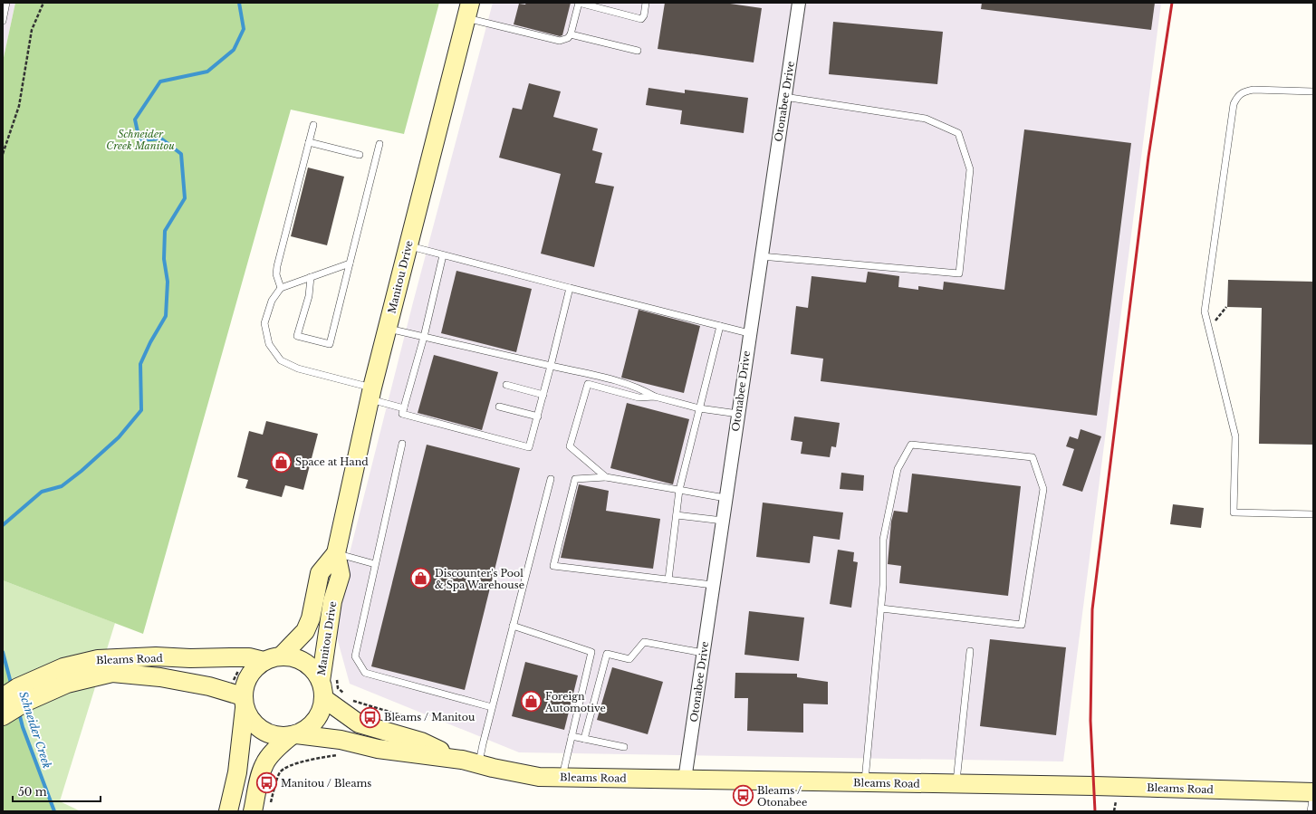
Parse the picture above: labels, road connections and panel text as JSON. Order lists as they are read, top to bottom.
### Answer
{
  "streets": {
    "main road": ["Manitou Drive", "Bleams Road"],
    "street": ["Otonabee Drive"]
  },
  "crossings": [
    ["Otonabee Drive", "Bleams Road"],
    ["Manitou Drive", "Bleams Road"]
  ],
  "water": ["Schneider Creek"],
  "parks": ["Schneider Creek Manitou"],
  "places": {
    "shop": ["Space at Hand", "Discounter's Pool & Spa Warehouse", "Foreign Automotive"],
    "bus stop": ["Bleams / Manitou", "Manitou / Bleams", "Bleams / Otonabee"]
  },
  "scale_bar": "50 m"
}
